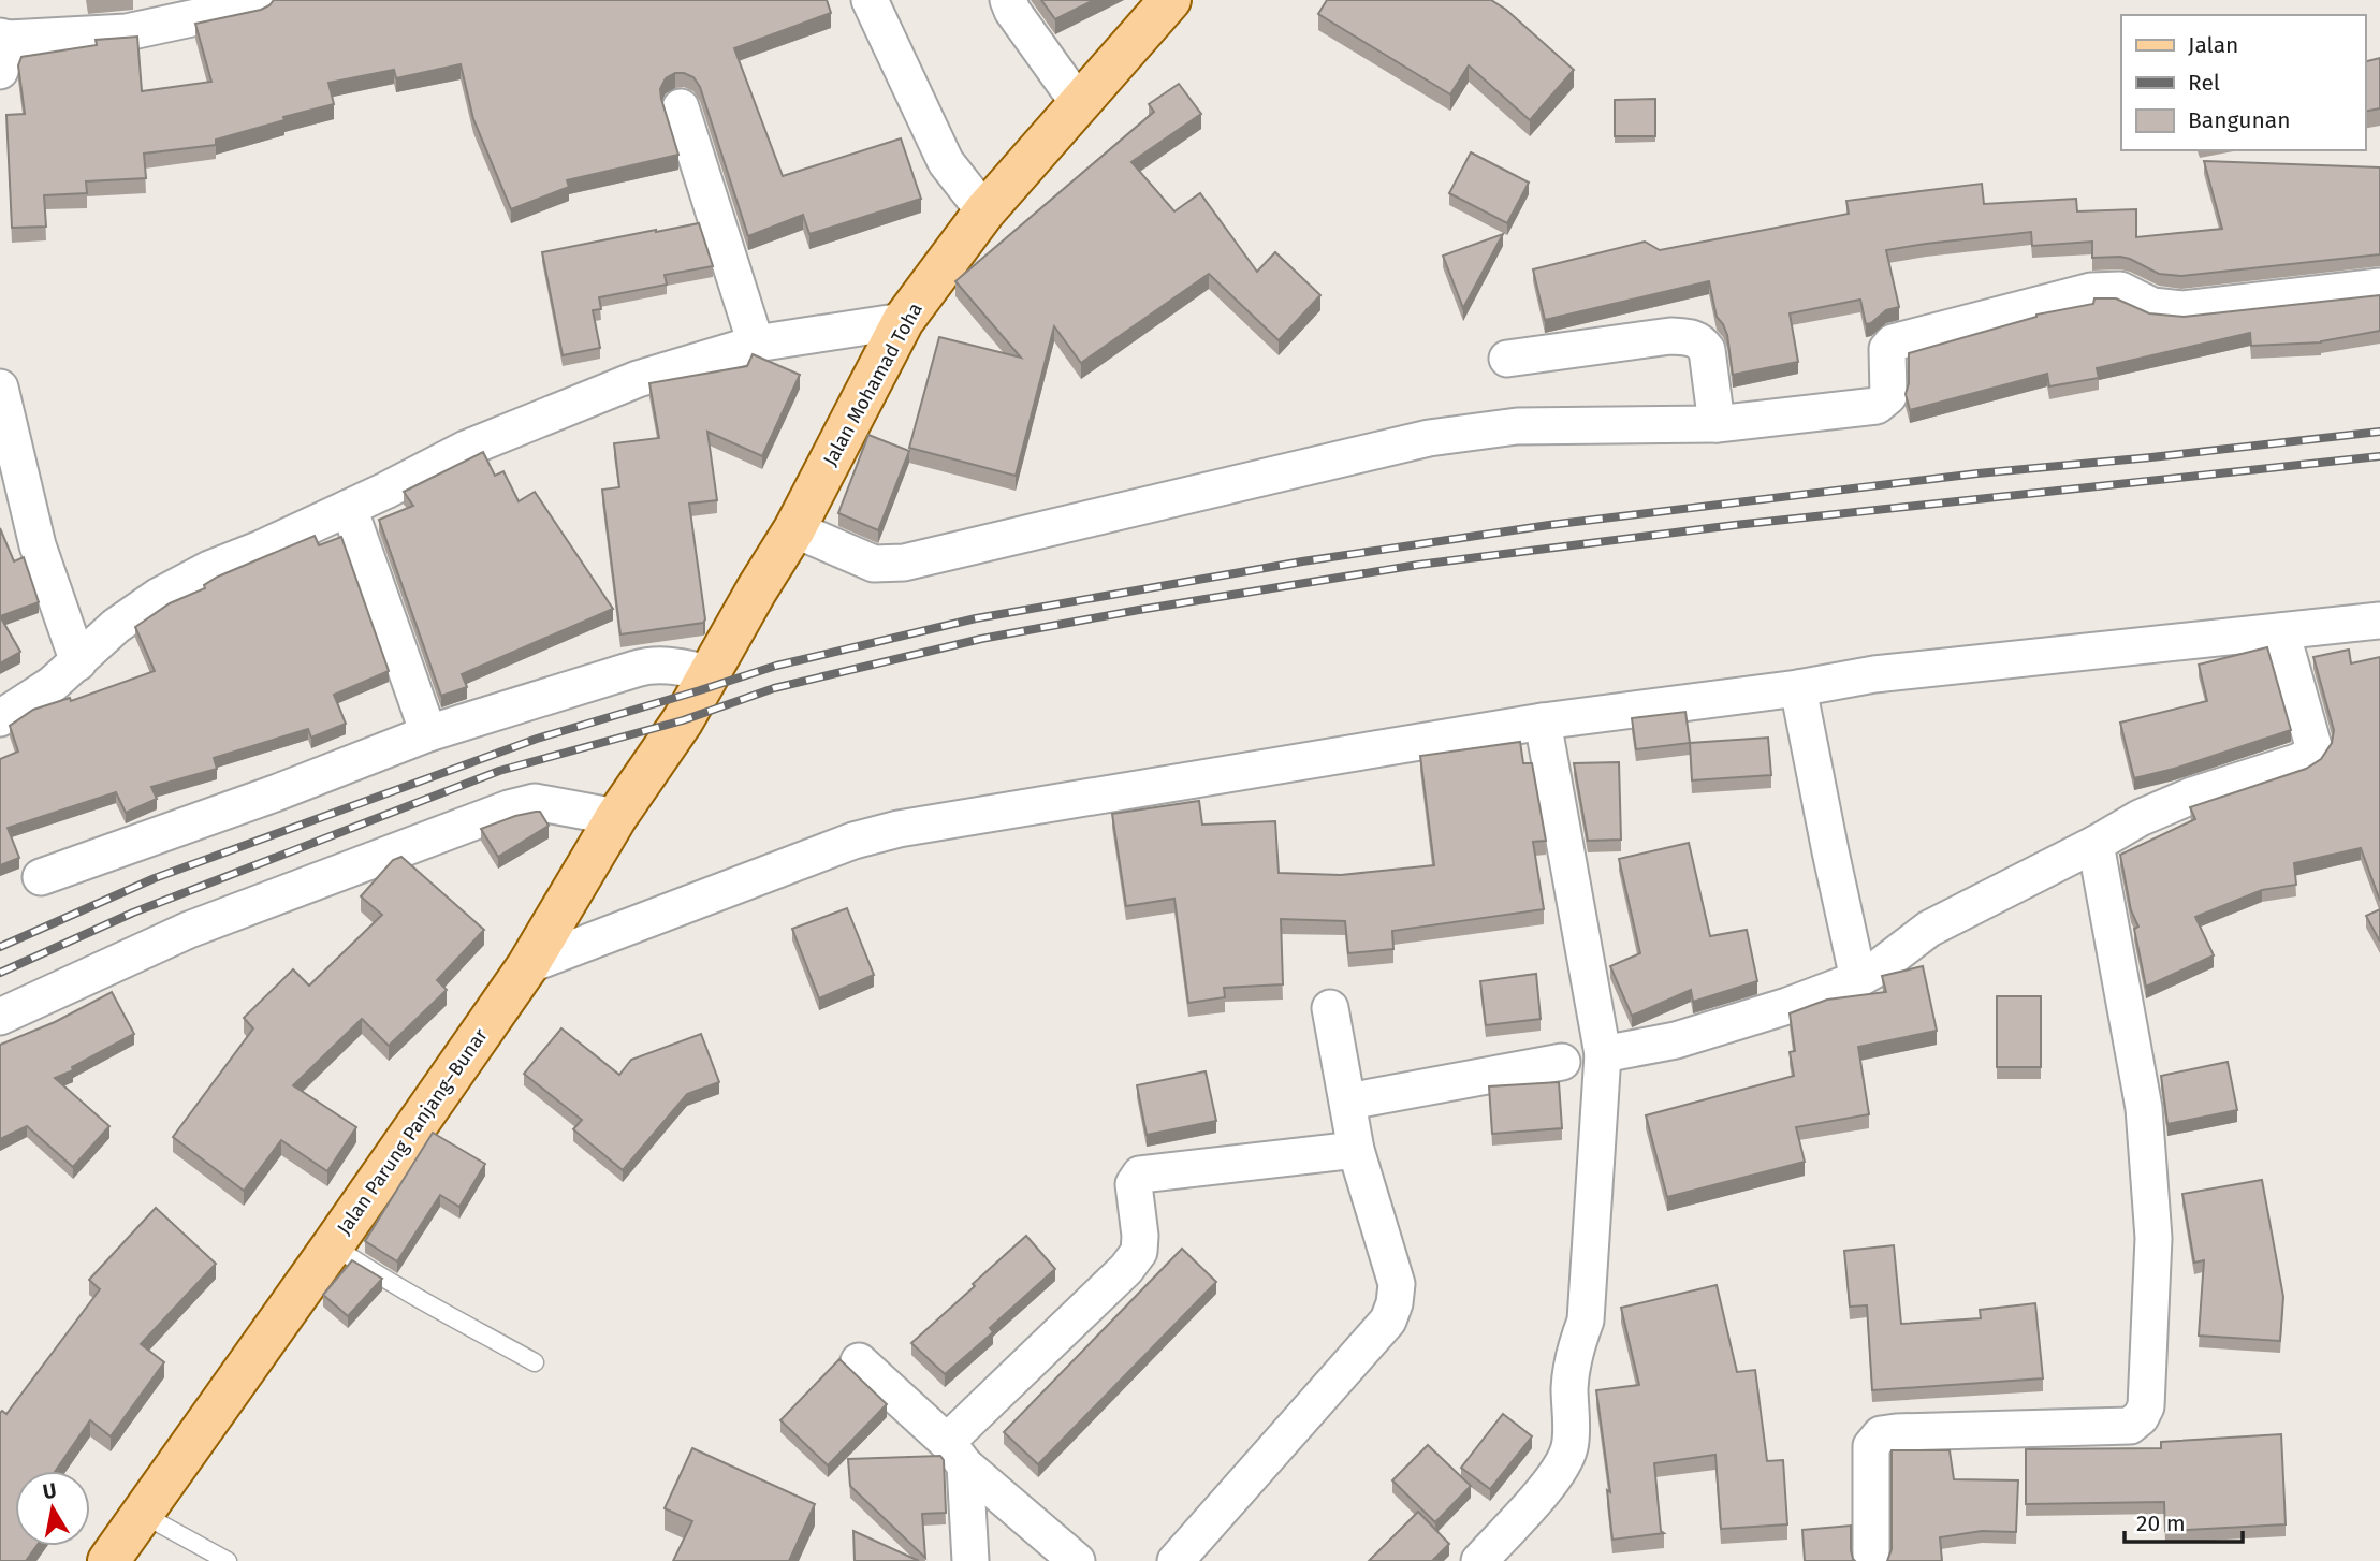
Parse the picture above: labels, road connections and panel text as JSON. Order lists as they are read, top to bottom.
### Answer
{
  "streets": {
    "main road": ["Jalan Mohamad Toha", "Jalan Parung Panjang–Bunar"]
  },
  "crossings": [
    ["Jalan Mohamad Toha", "Jalan Parung Panjang–Bunar"]
  ],
  "legend": ["Jalan", "Rel", "Bangunan"],
  "scale_bar": "20 m",
  "north": "top"
}
